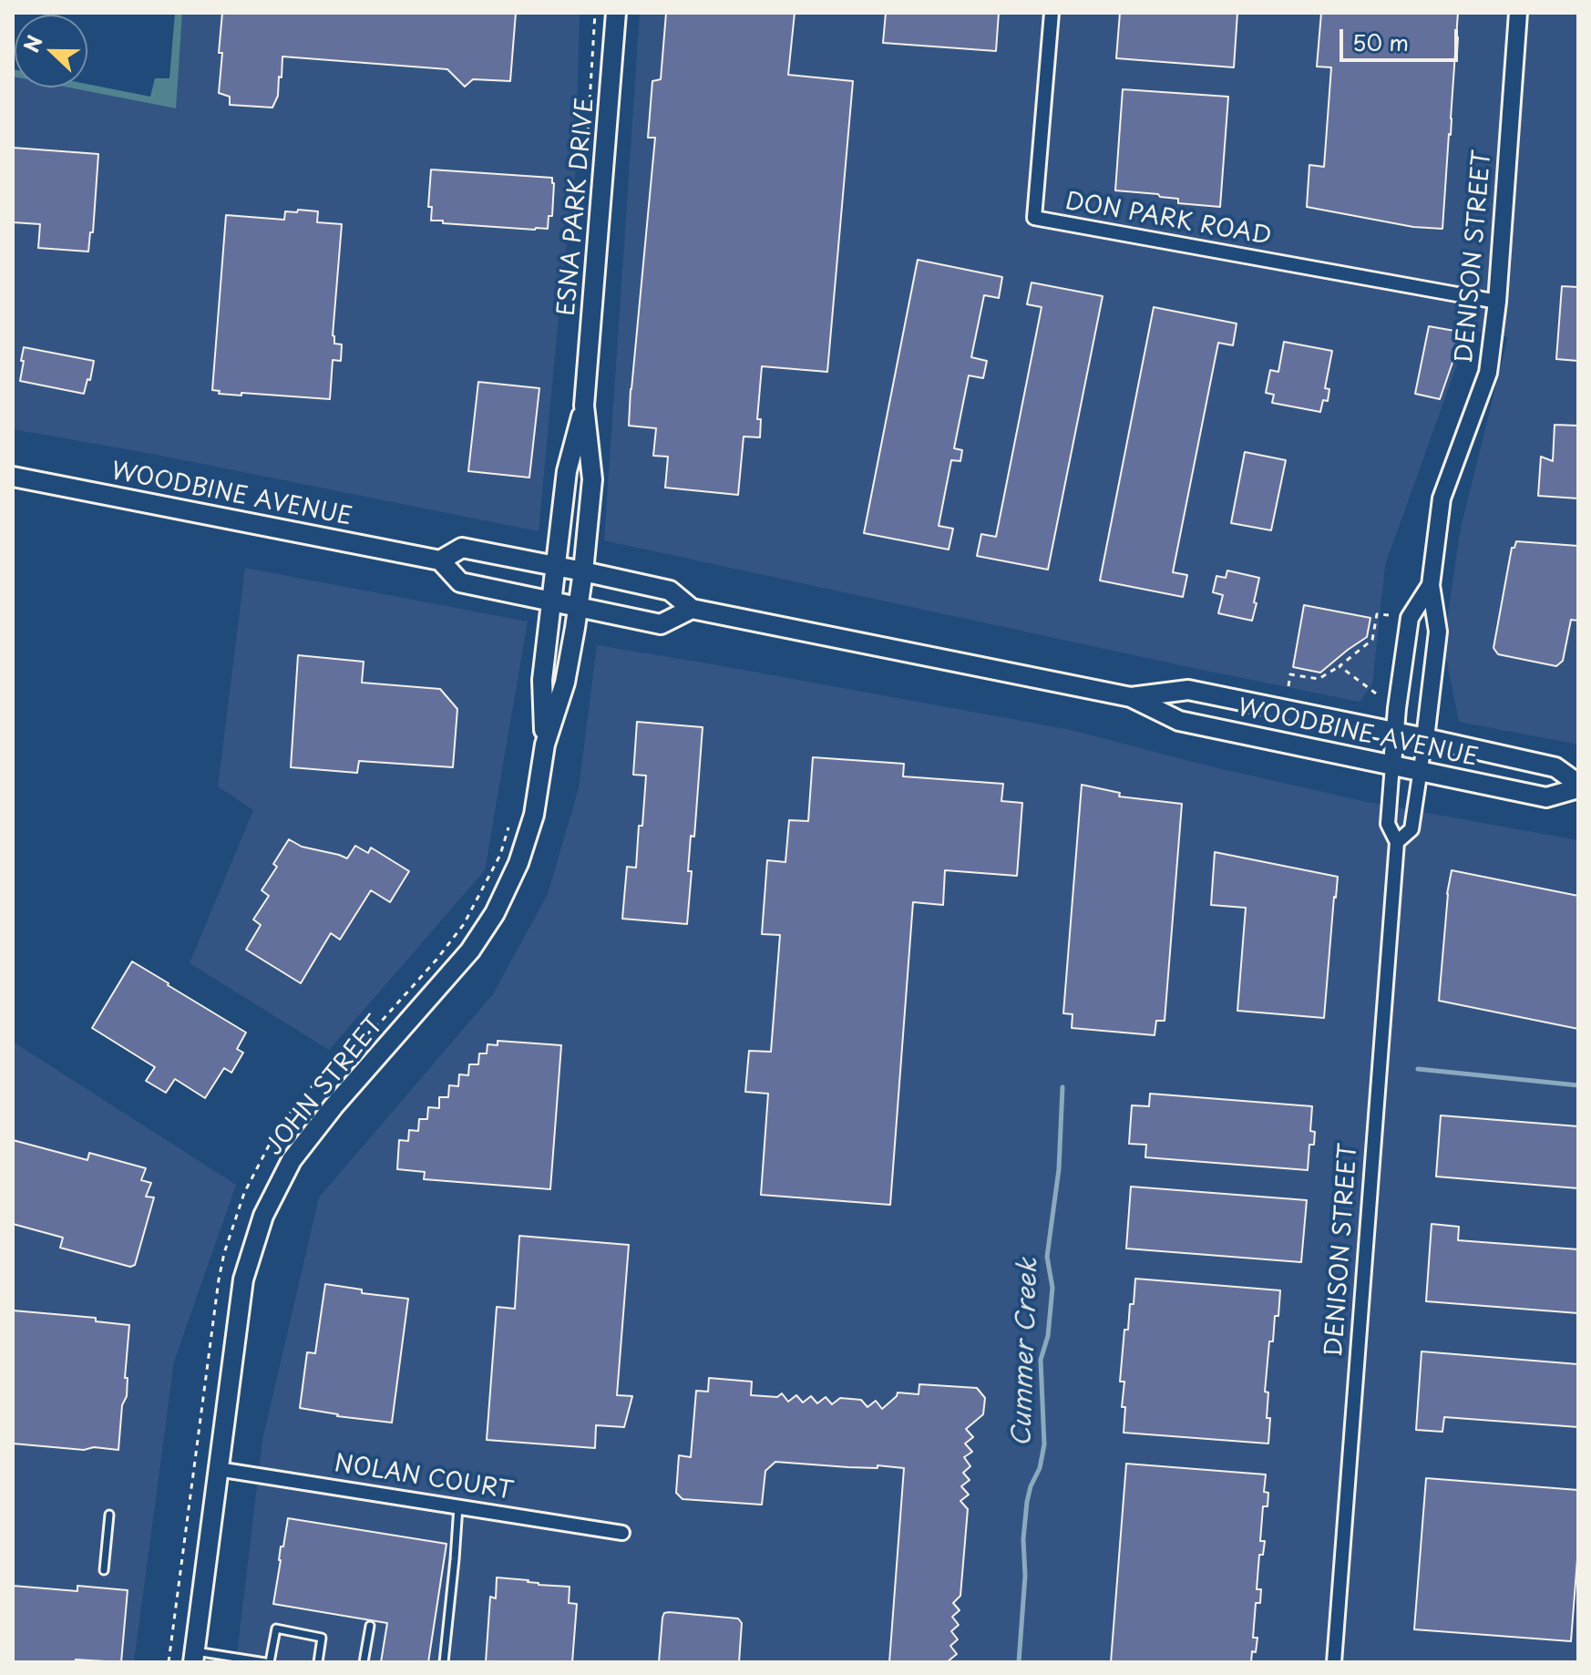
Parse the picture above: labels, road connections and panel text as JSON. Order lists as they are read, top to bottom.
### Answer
{
  "streets": {
    "main road": ["ESNA PARK DRIVE", "WOODBINE AVENUE", "JOHN STREET"],
    "street": ["DON PARK ROAD", "DENISON STREET", "NOLAN COURT"]
  },
  "crossings": [
    ["ESNA PARK DRIVE", "WOODBINE AVENUE"],
    ["ESNA PARK DRIVE", "JOHN STREET"],
    ["DON PARK ROAD", "DENISON STREET"],
    ["DENISON STREET", "WOODBINE AVENUE"],
    ["WOODBINE AVENUE", "JOHN STREET"],
    ["JOHN STREET", "NOLAN COURT"]
  ],
  "water": ["Cummer Creek"],
  "scale_bar": "50 m",
  "north": "left"
}
